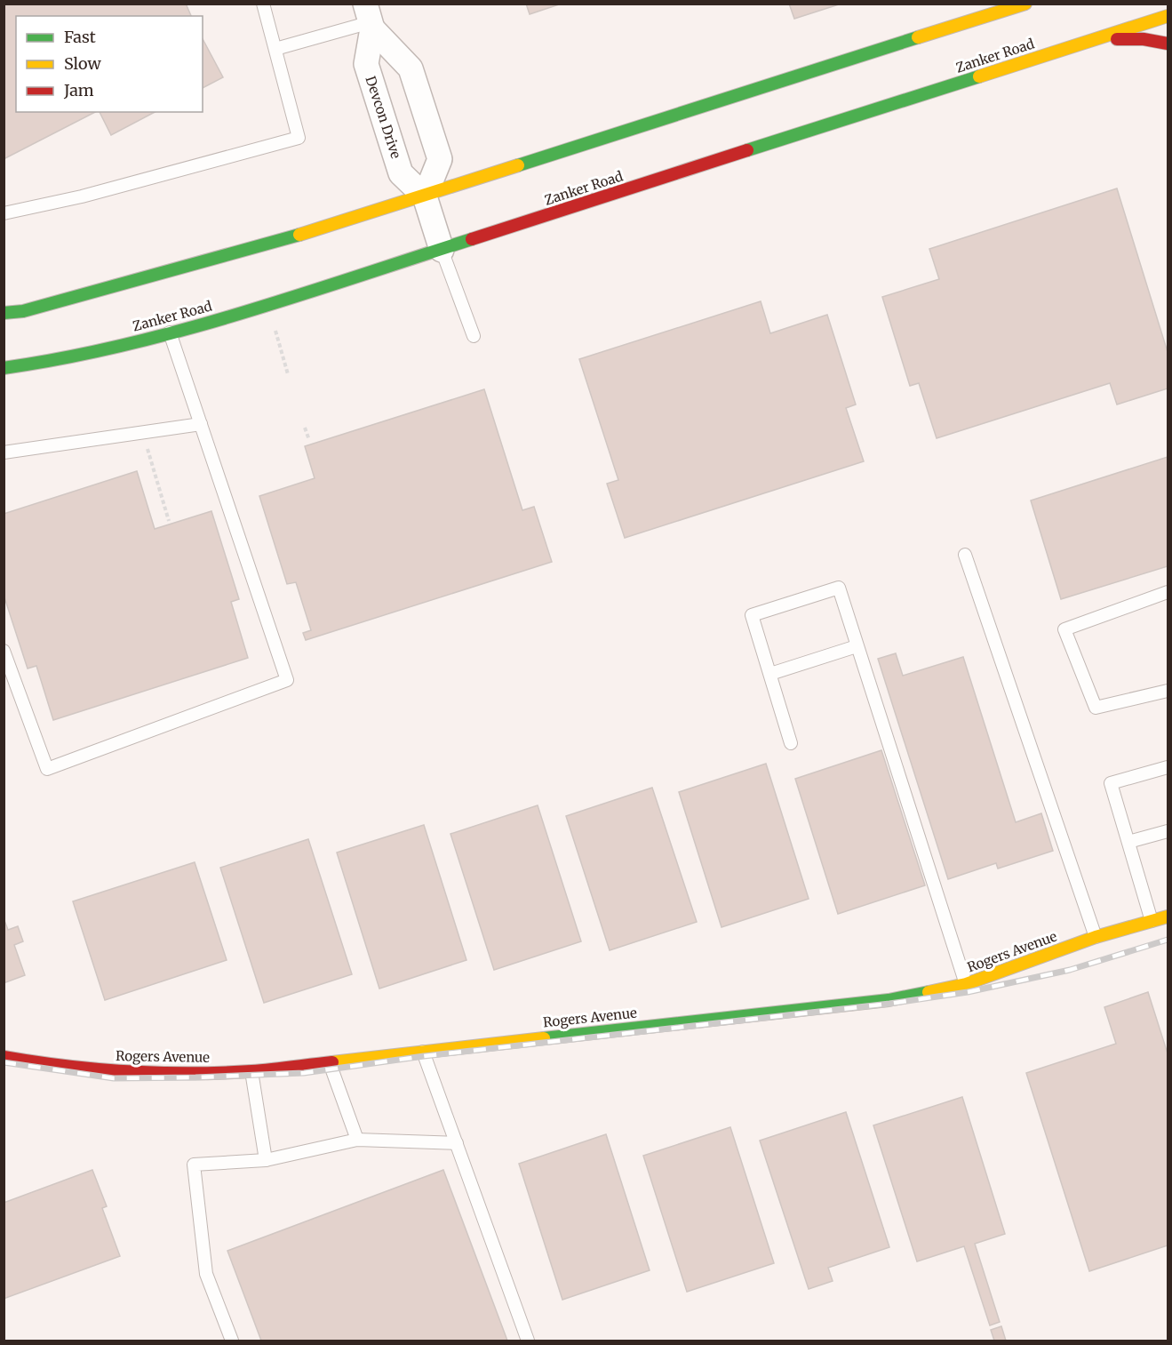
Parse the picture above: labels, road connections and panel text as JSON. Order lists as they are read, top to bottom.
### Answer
{
  "streets": {
    "main road": ["Zanker Road", "Rogers Avenue"],
    "street": ["Devcon Drive"]
  },
  "crossings": [
    ["Zanker Road", "Devcon Drive"]
  ],
  "legend": ["Fast", "Slow", "Jam"]
}
